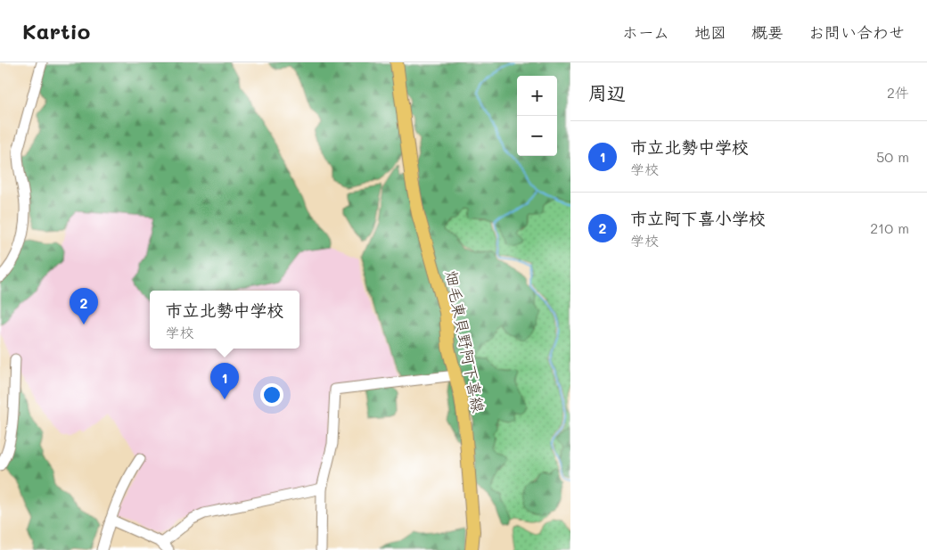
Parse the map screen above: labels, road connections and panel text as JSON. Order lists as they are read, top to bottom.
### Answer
{
  "streets": {
    "main road": ["畑毛東貝野阿下喜線"]
  },
  "page": {
    "header": "Kartio",
    "nav": [
      "ホーム",
      "地図",
      "概要",
      "お問い合わせ"
    ],
    "heading": ["周辺", "2件"],
    "map_buttons": ["+", "−"],
    "list": [
      {
        "mark": "1",
        "name": "市立北勢中学校",
        "note": "学校",
        "value": "50 m"
      },
      {
        "mark": "2",
        "name": "市立阿下喜小学校",
        "note": "学校",
        "value": "210 m"
      }
    ],
    "pins": ["2", "1"],
    "popup": ["市立北勢中学校", "学校"]
  }
}
